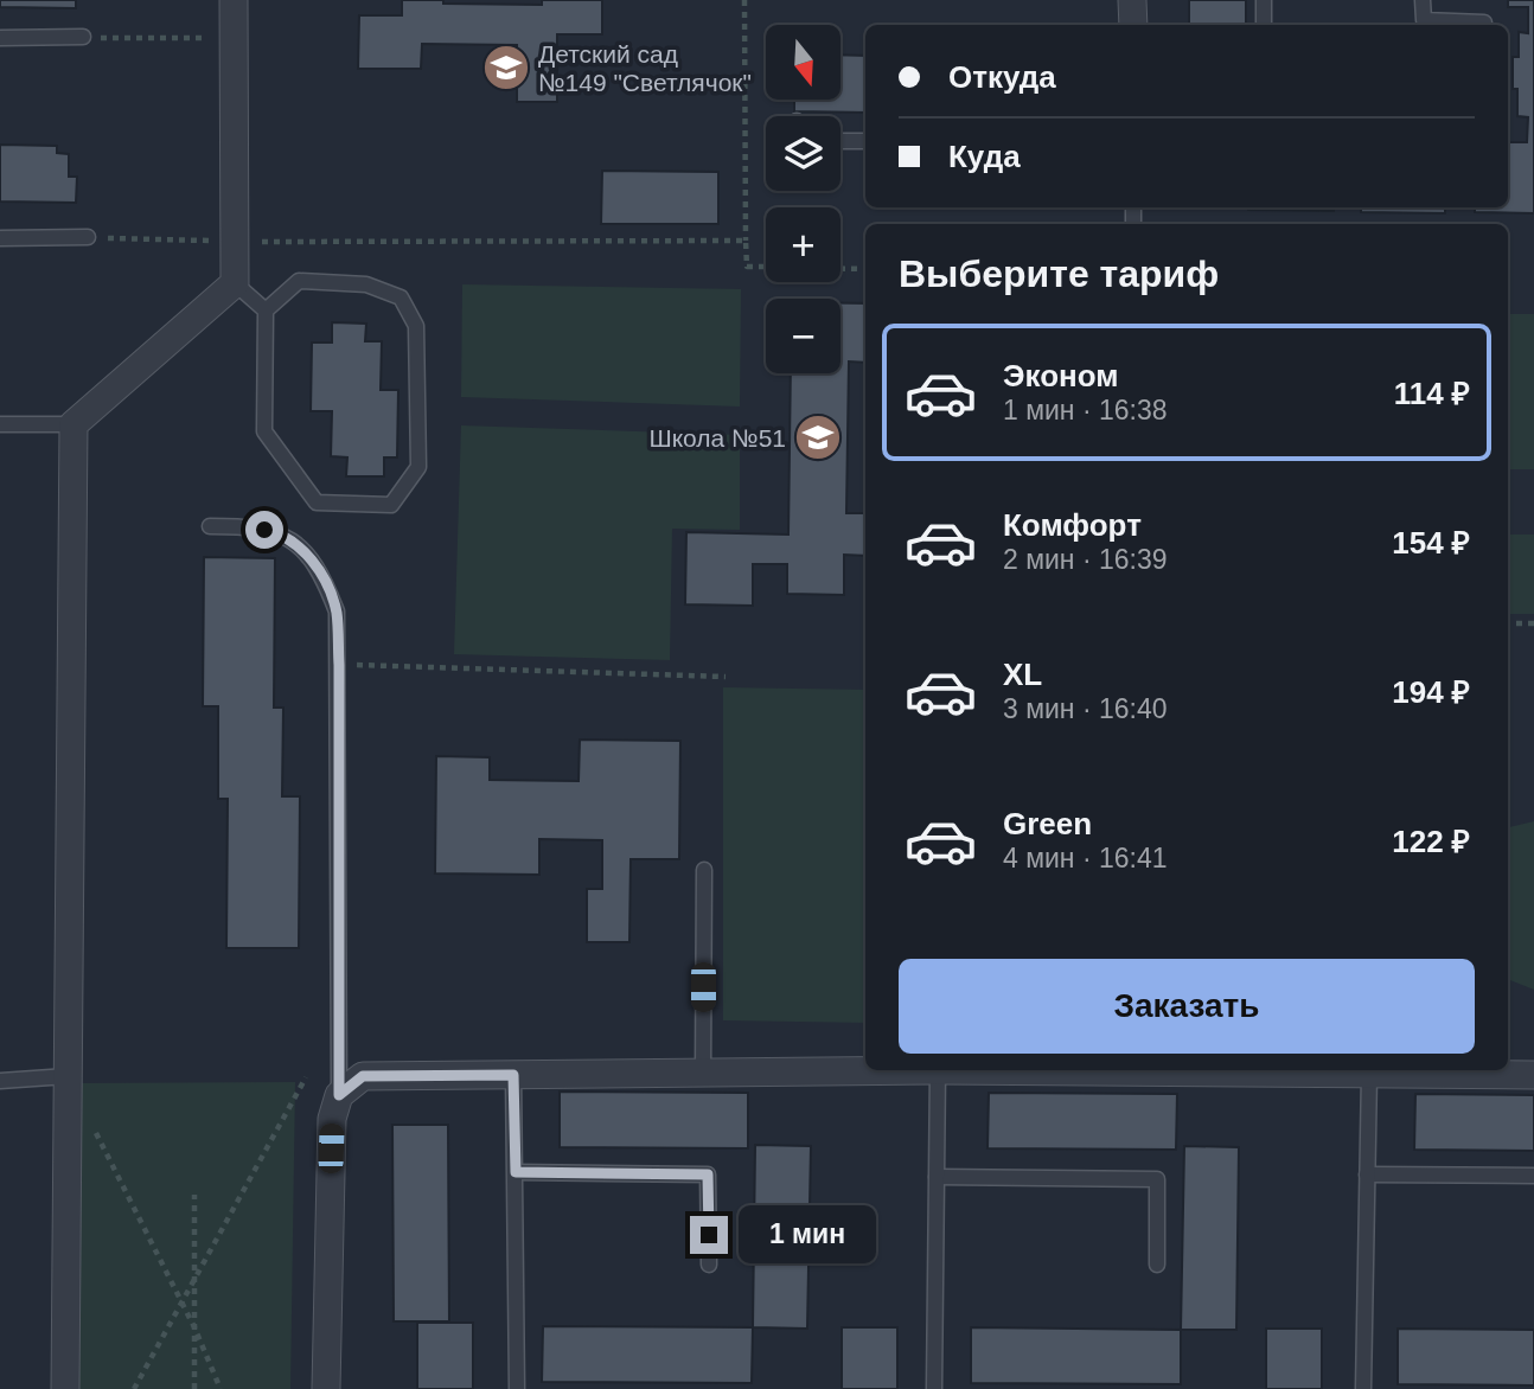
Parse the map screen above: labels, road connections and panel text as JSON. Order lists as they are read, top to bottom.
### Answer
{
  "places": {
    "school or university": ["Детский сад №149 \"Светлячок\"", "Школа №51"]
  },
  "north": "bottom",
  "page": {
    "map_buttons": ["+", "−"],
    "banner": ["Откуда", "Куда"],
    "heading": "Выберите тариф",
    "list": [
      {
        "name": "Эконом",
        "note": "1 мин · 16:38",
        "value": "114 ₽"
      },
      {
        "name": "Комфорт",
        "note": "2 мин · 16:39",
        "value": "154 ₽"
      },
      {
        "name": "XL",
        "note": "3 мин · 16:40",
        "value": "194 ₽"
      },
      {
        "name": "Green",
        "note": "4 мин · 16:41",
        "value": "122 ₽"
      }
    ],
    "buttons": "Заказать",
    "bubble": "1 мин"
  }
}
